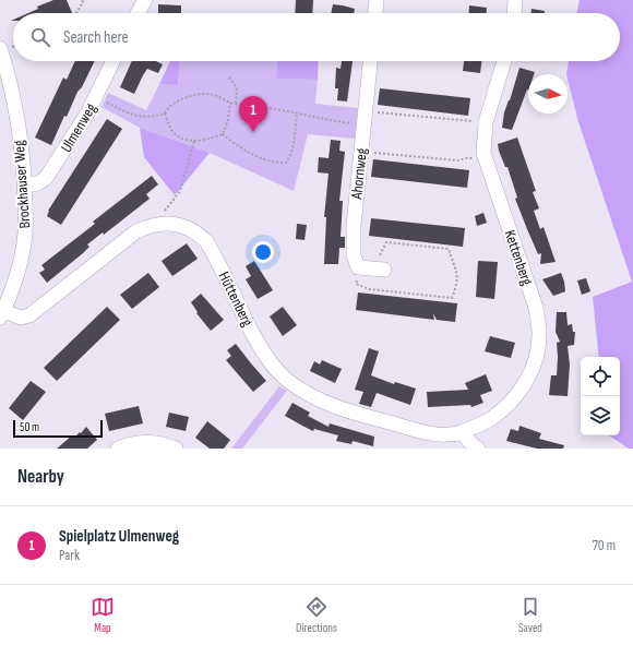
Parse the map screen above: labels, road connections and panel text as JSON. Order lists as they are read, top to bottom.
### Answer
{
  "streets": {
    "street": [
      "Ulmenweg",
      "Ahornweg",
      "Brockhauser Weg",
      "Kettenberg",
      "Hüttenberg"
    ]
  },
  "crossings": [
    ["Ulmenweg", "Brockhauser Weg"],
    ["Brockhauser Weg", "Hüttenberg"],
    ["Kettenberg", "Hüttenberg"]
  ],
  "scale_bar": "50 m",
  "north": "right",
  "page": {
    "search": "Search here",
    "pins": "1",
    "scale": "50 m",
    "heading": "Nearby",
    "list": [
      {
        "mark": "1",
        "name": "Spielplatz Ulmenweg",
        "note": "Park",
        "value": "70 m"
      }
    ],
    "nav": ["Map", "Directions", "Saved"]
  }
}
